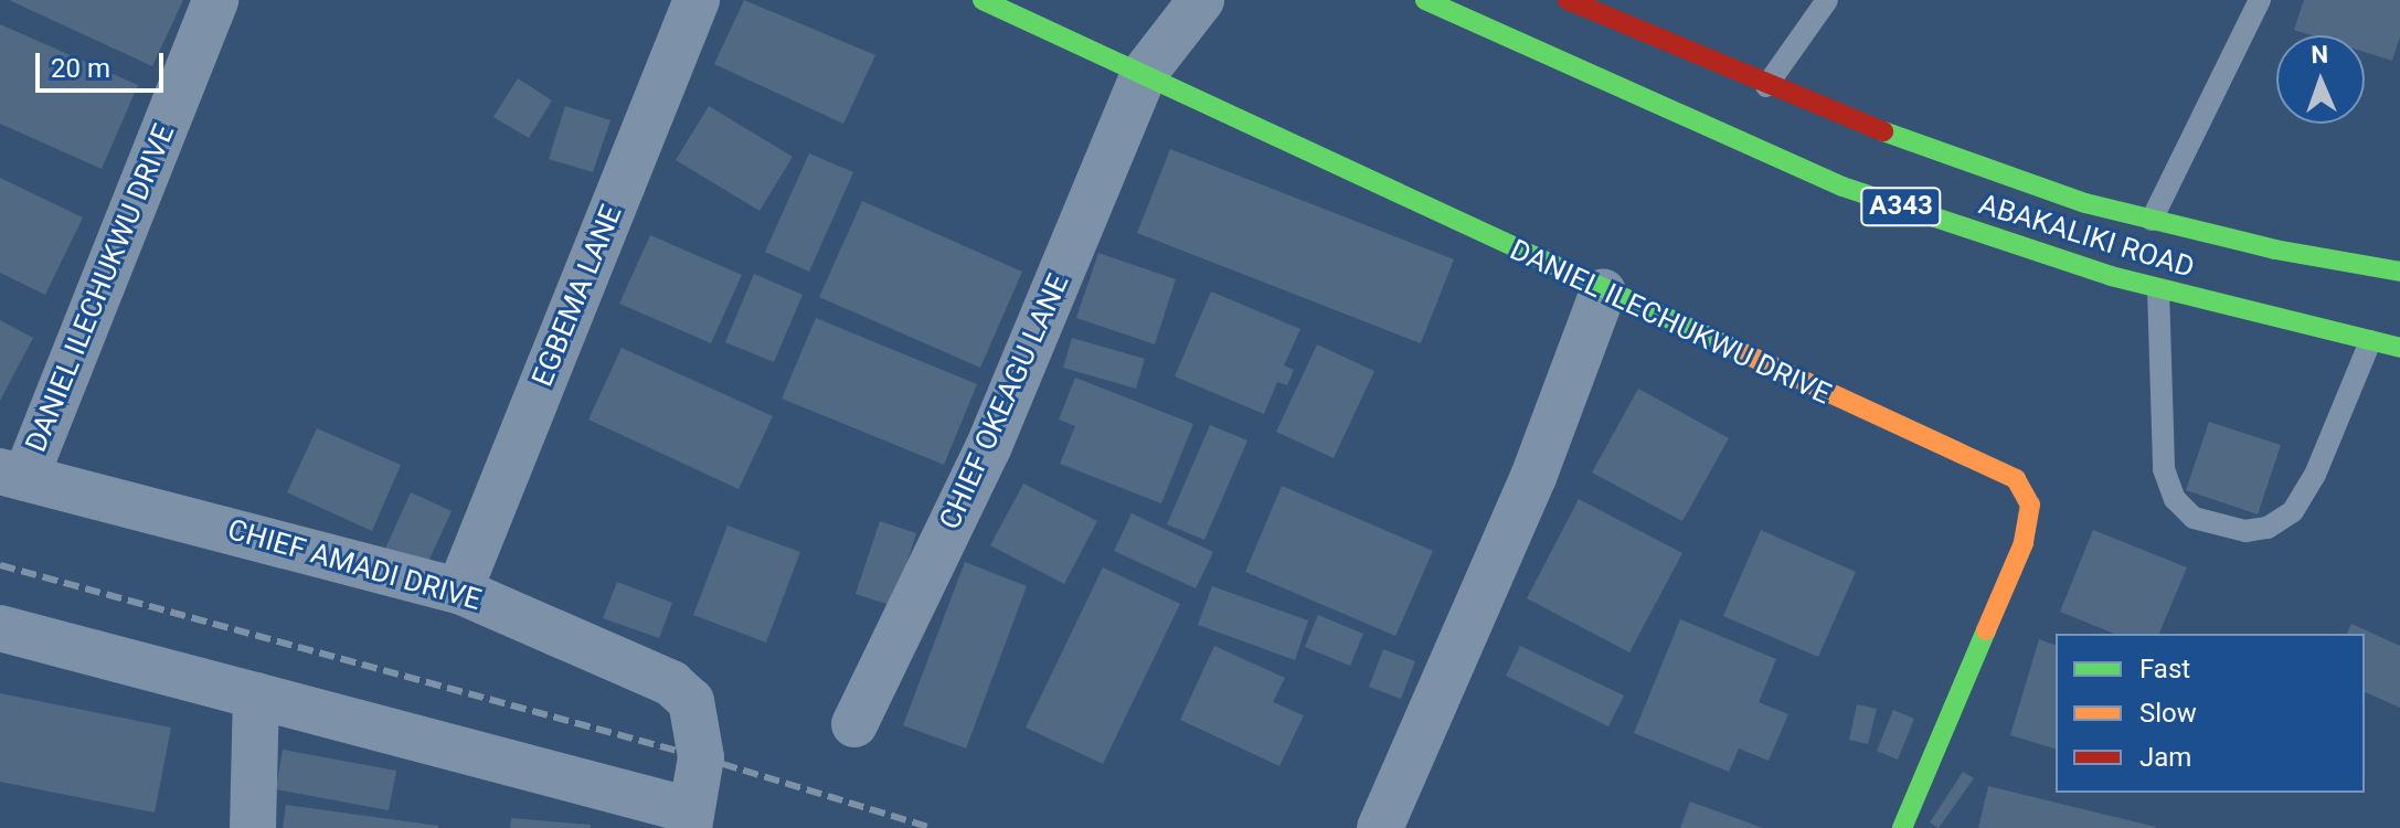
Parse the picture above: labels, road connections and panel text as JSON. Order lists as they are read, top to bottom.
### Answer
{
  "streets": {
    "main road": ["A343", "ABAKALIKI ROAD", "DANIEL ILECHUKWU DRIVE"],
    "street": ["EGBEMA LANE", "CHIEF OKEAGU LANE", "CHIEF AMADI DRIVE"]
  },
  "crossings": [
    ["DANIEL ILECHUKWU DRIVE", "CHIEF OKEAGU LANE"],
    ["DANIEL ILECHUKWU DRIVE", "CHIEF AMADI DRIVE"],
    ["EGBEMA LANE", "CHIEF AMADI DRIVE"]
  ],
  "legend": ["Fast", "Slow", "Jam"],
  "scale_bar": "20 m",
  "north": "top"
}
